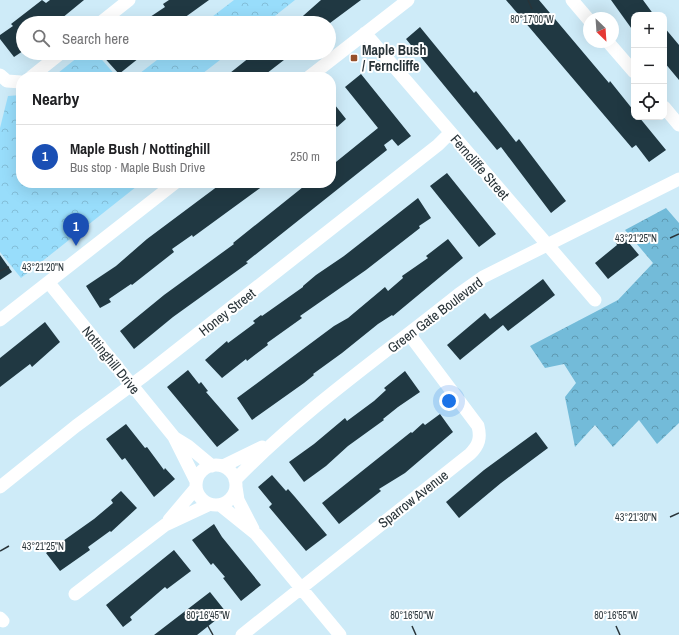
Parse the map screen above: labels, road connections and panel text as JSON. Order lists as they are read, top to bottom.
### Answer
{
  "streets": {
    "street": [
      "Ferncliffe Street",
      "Honey Street",
      "Green Gate Boulevard",
      "Nottinghill Drive",
      "Sparrow Avenue"
    ]
  },
  "crossings": [
    ["Ferncliffe Street", "Honey Street"],
    ["Ferncliffe Street", "Green Gate Boulevard"],
    ["Honey Street", "Nottinghill Drive"],
    ["Green Gate Boulevard", "Nottinghill Drive"],
    ["Green Gate Boulevard", "Sparrow Avenue"]
  ],
  "places": {
    "transit": ["Maple Bush / Ferncliffe"]
  },
  "north": "bottom right",
  "page": {
    "map_buttons": ["+", "−"],
    "search": "Search here",
    "heading": "Nearby",
    "list": [
      {
        "mark": "1",
        "name": "Maple Bush / Nottinghill",
        "note": "Bus stop · Maple Bush Drive",
        "value": "250 m"
      }
    ],
    "pins": "1"
  },
  "coordinates": [
    "80°17'00\"W",
    "43°21'25\"N",
    "43°21'20\"N",
    "43°21'30\"N",
    "80°16'50\"W",
    "80°16'55\"W",
    "80°16'45\"W"
  ]
}
